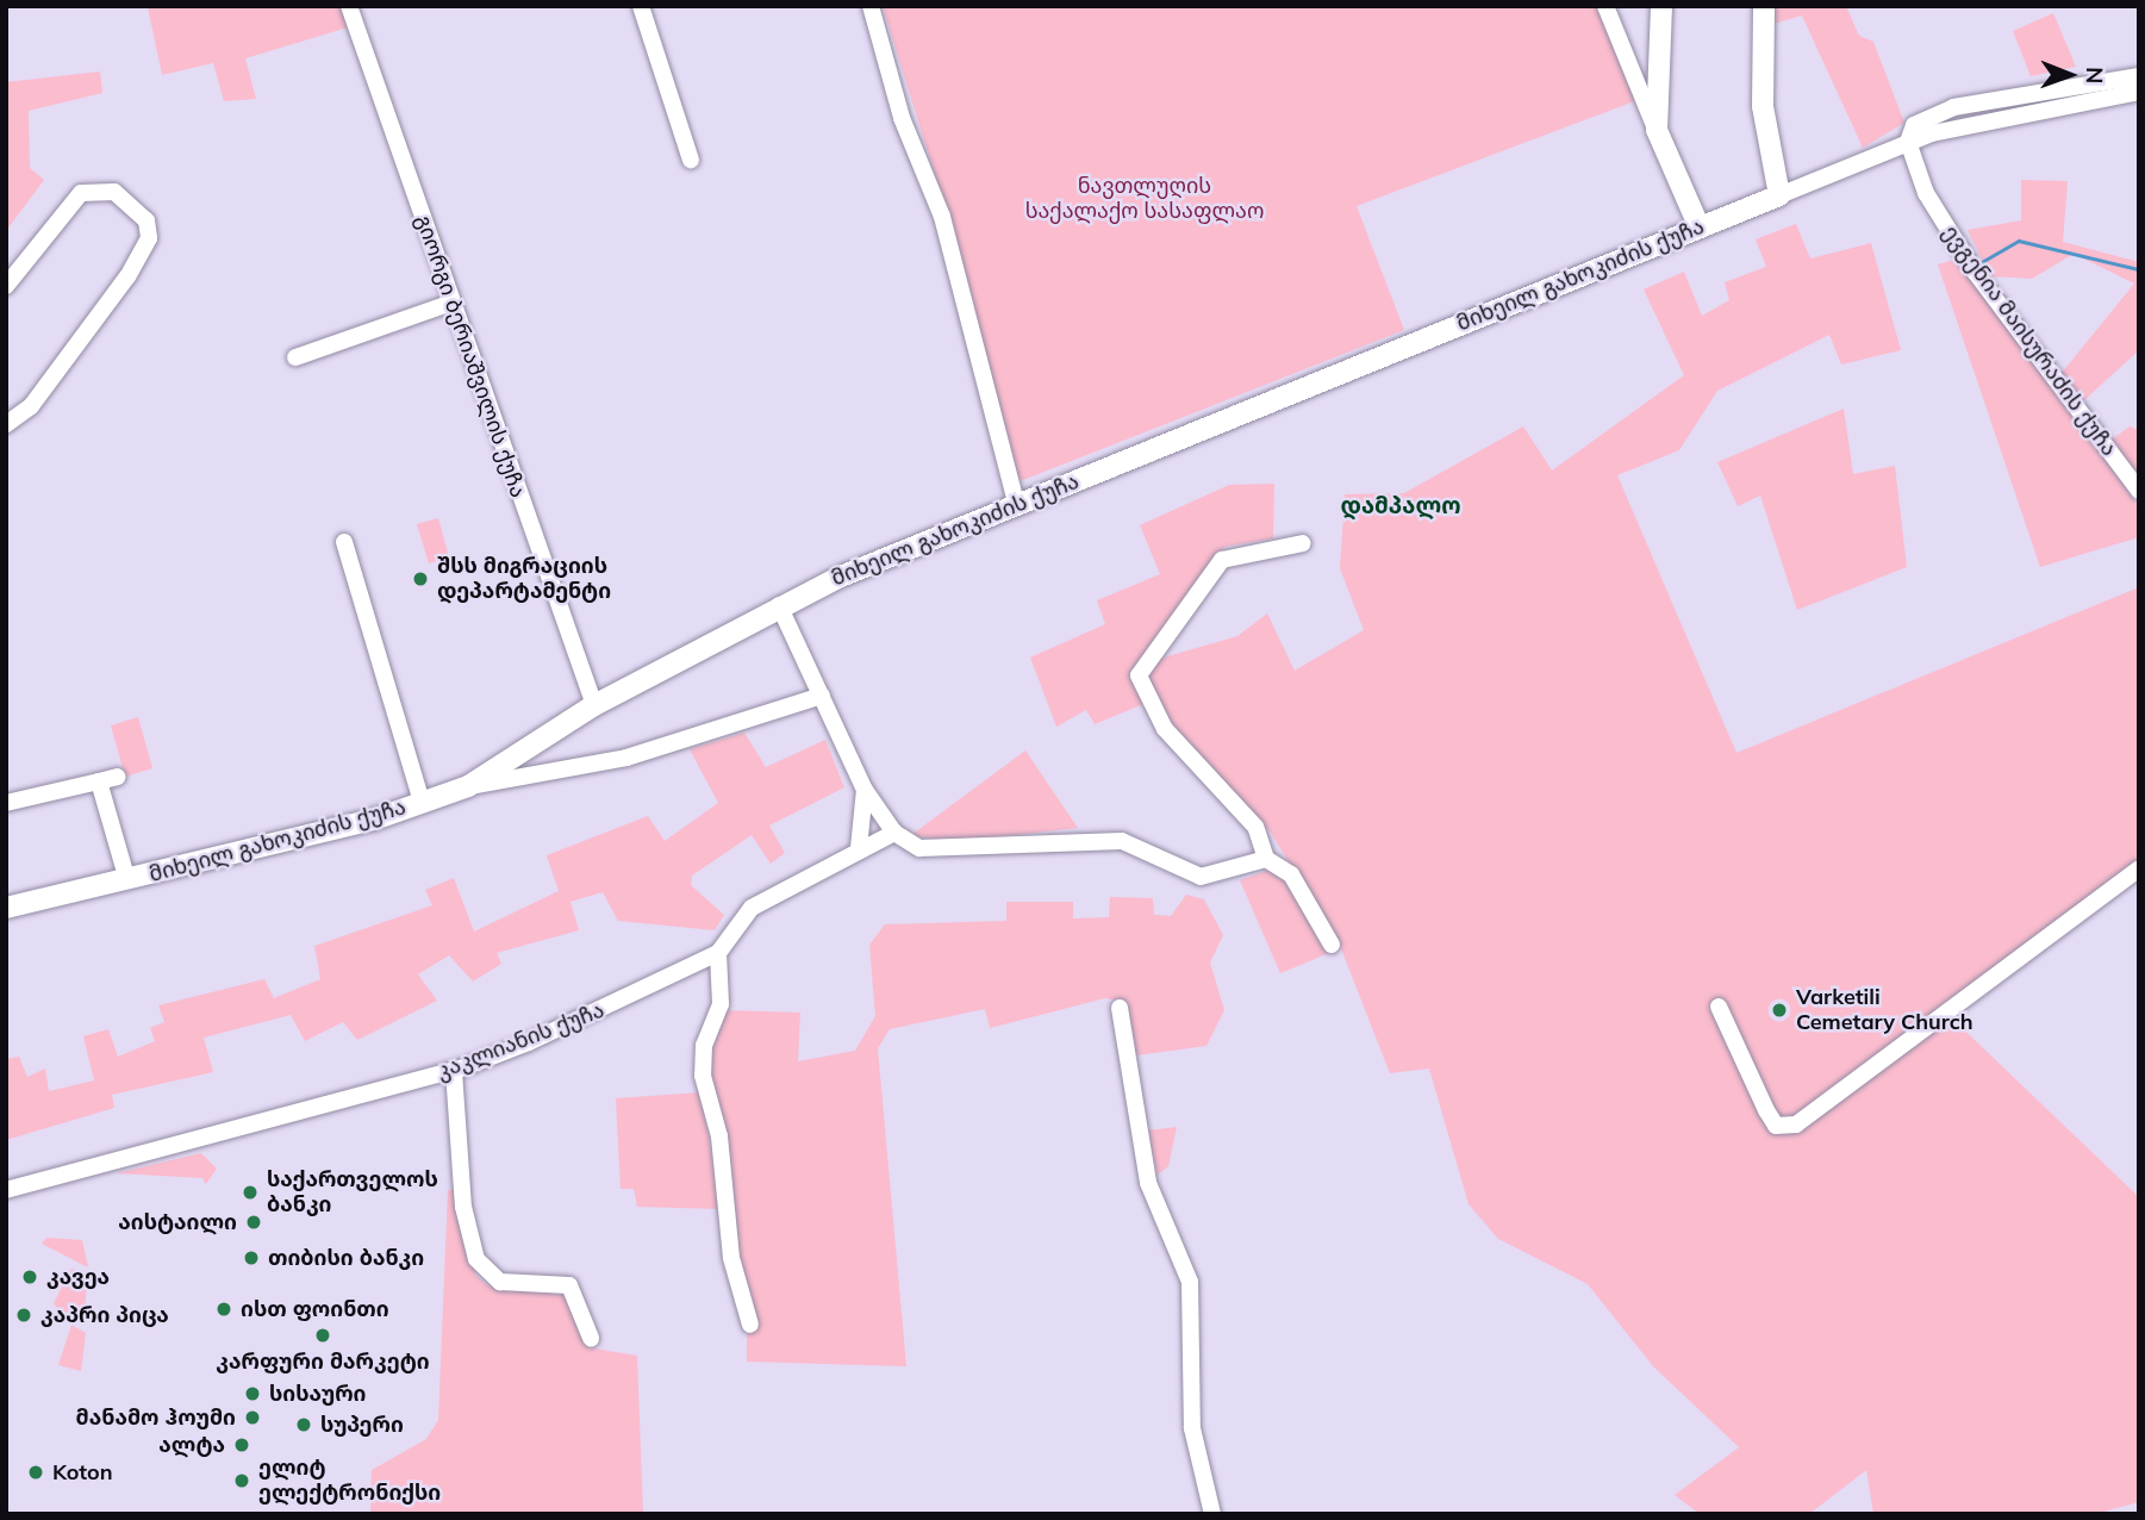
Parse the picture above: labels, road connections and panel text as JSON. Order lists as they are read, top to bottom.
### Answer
{
  "streets": {
    "main road": ["მიხეილ გახოკიძის ქუჩა"],
    "street": ["ევგენია მაისურაძის ქუჩა", "გიორგი ბერიაშვილის ქუჩა", "კაკლიანის ქუჩა"]
  },
  "crossings": [
    ["მიხეილ გახოკიძის ქუჩა", "ევგენია მაისურაძის ქუჩა"],
    ["მიხეილ გახოკიძის ქუჩა", "გიორგი ბერიაშვილის ქუჩა"]
  ],
  "districts": ["დამპალო"],
  "parks": ["ნავთლუღის საქალაქო სასაფლაო"],
  "places": [
    "შსს მიგრაციის დეპარტამენტი",
    "Varketili Cemetary Church",
    "საქართველოს ბანკი",
    "აისტაილი",
    "თიბისი ბანკი",
    "კავეა",
    "ისთ ფოინთი",
    "კაპრი პიცა",
    "კარფური მარკეტი",
    "სისაური",
    "მანამო ჰოუმი",
    "სუპერი",
    "ალტა",
    "Koton",
    "ელიტ ელექტრონიქსი"
  ],
  "north": "right"
}
